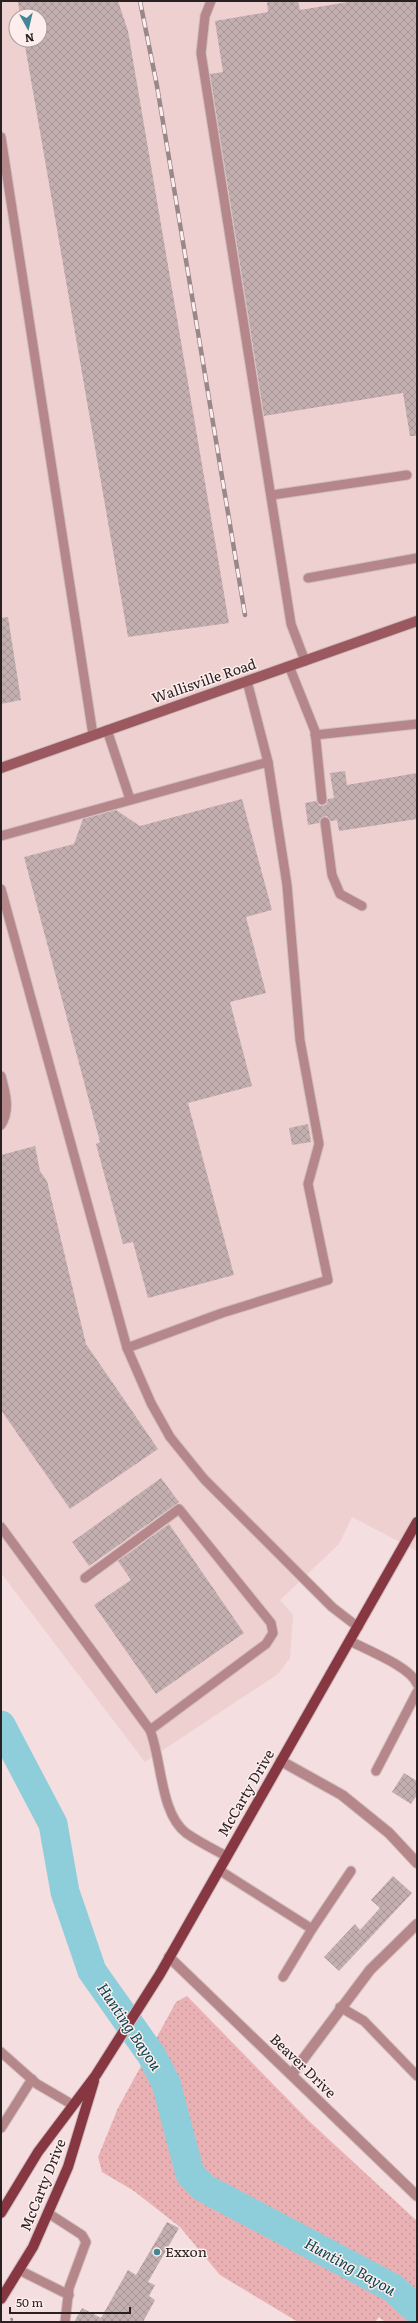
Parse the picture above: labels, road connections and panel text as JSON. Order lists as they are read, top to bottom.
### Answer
{
  "streets": {
    "main road": ["Wallisville Road", "McCarty Drive"],
    "street": ["Beaver Drive"]
  },
  "crossings": [
    ["McCarty Drive", "Beaver Drive"]
  ],
  "water": ["Hunting Bayou"],
  "places": ["Exxon"],
  "scale_bar": "50 m",
  "north": "bottom"
}
